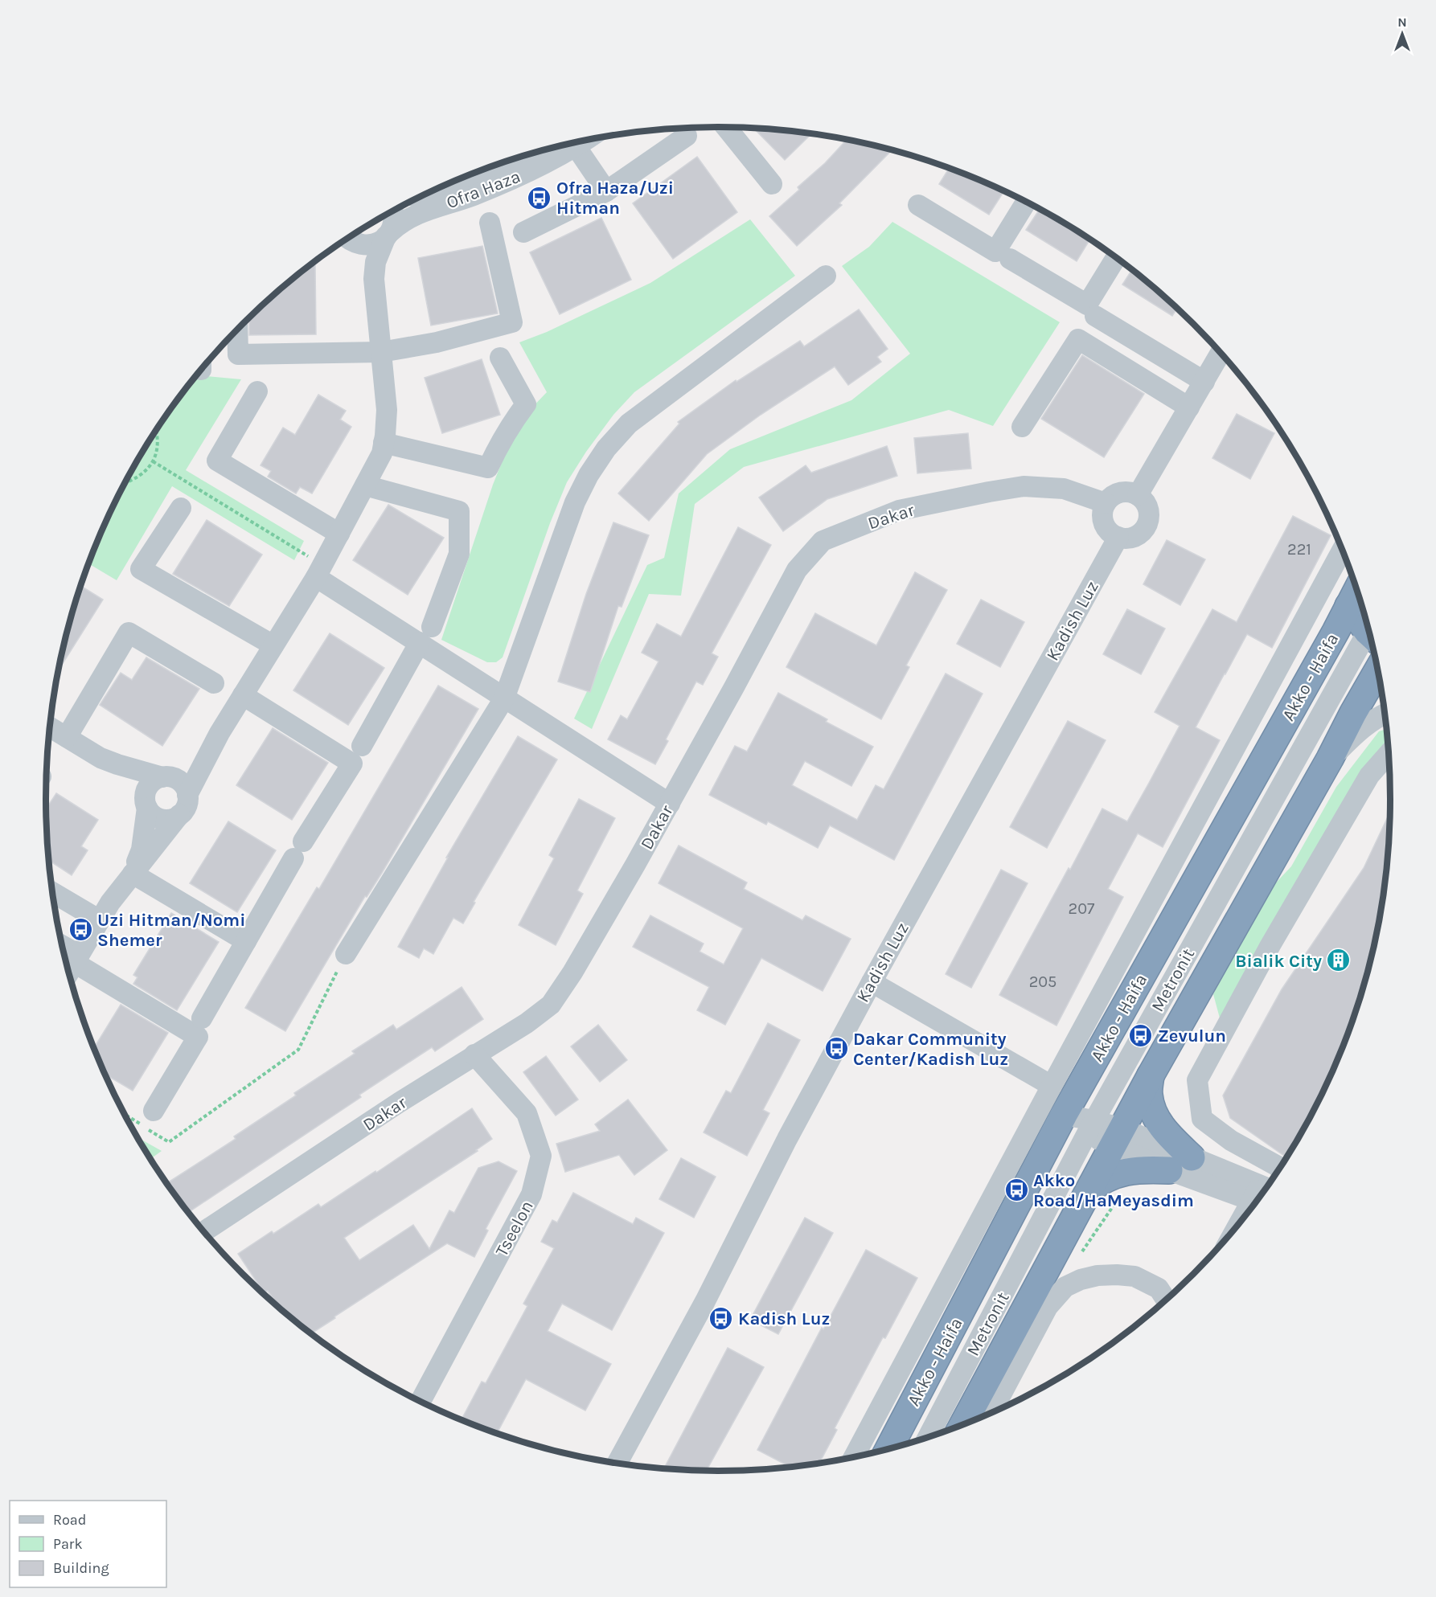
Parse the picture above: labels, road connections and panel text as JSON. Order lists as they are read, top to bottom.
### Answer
{
  "streets": {
    "highway": ["Akko - Haifa"],
    "street": [
      "Ofra Haza",
      "Dakar",
      "Kadish Luz",
      "Metronit",
      "Tseelon"
    ]
  },
  "crossings": [
    ["Dakar", "Kadish Luz"],
    ["Dakar", "Tseelon"]
  ],
  "places": {
    "bus stop": [
      "Ofra Haza/Uzi Hitman",
      "Uzi Hitman/Nomi Shemer",
      "Zevulun",
      "Dakar Community Center/Kadish Luz",
      "Akko Road/HaMeyasdim",
      "Kadish Luz"
    ],
    "building": ["Bialik City"]
  },
  "house_numbers": ["221", "207", "205"],
  "legend": ["Road", "Park", "Building"],
  "north": "top"
}
